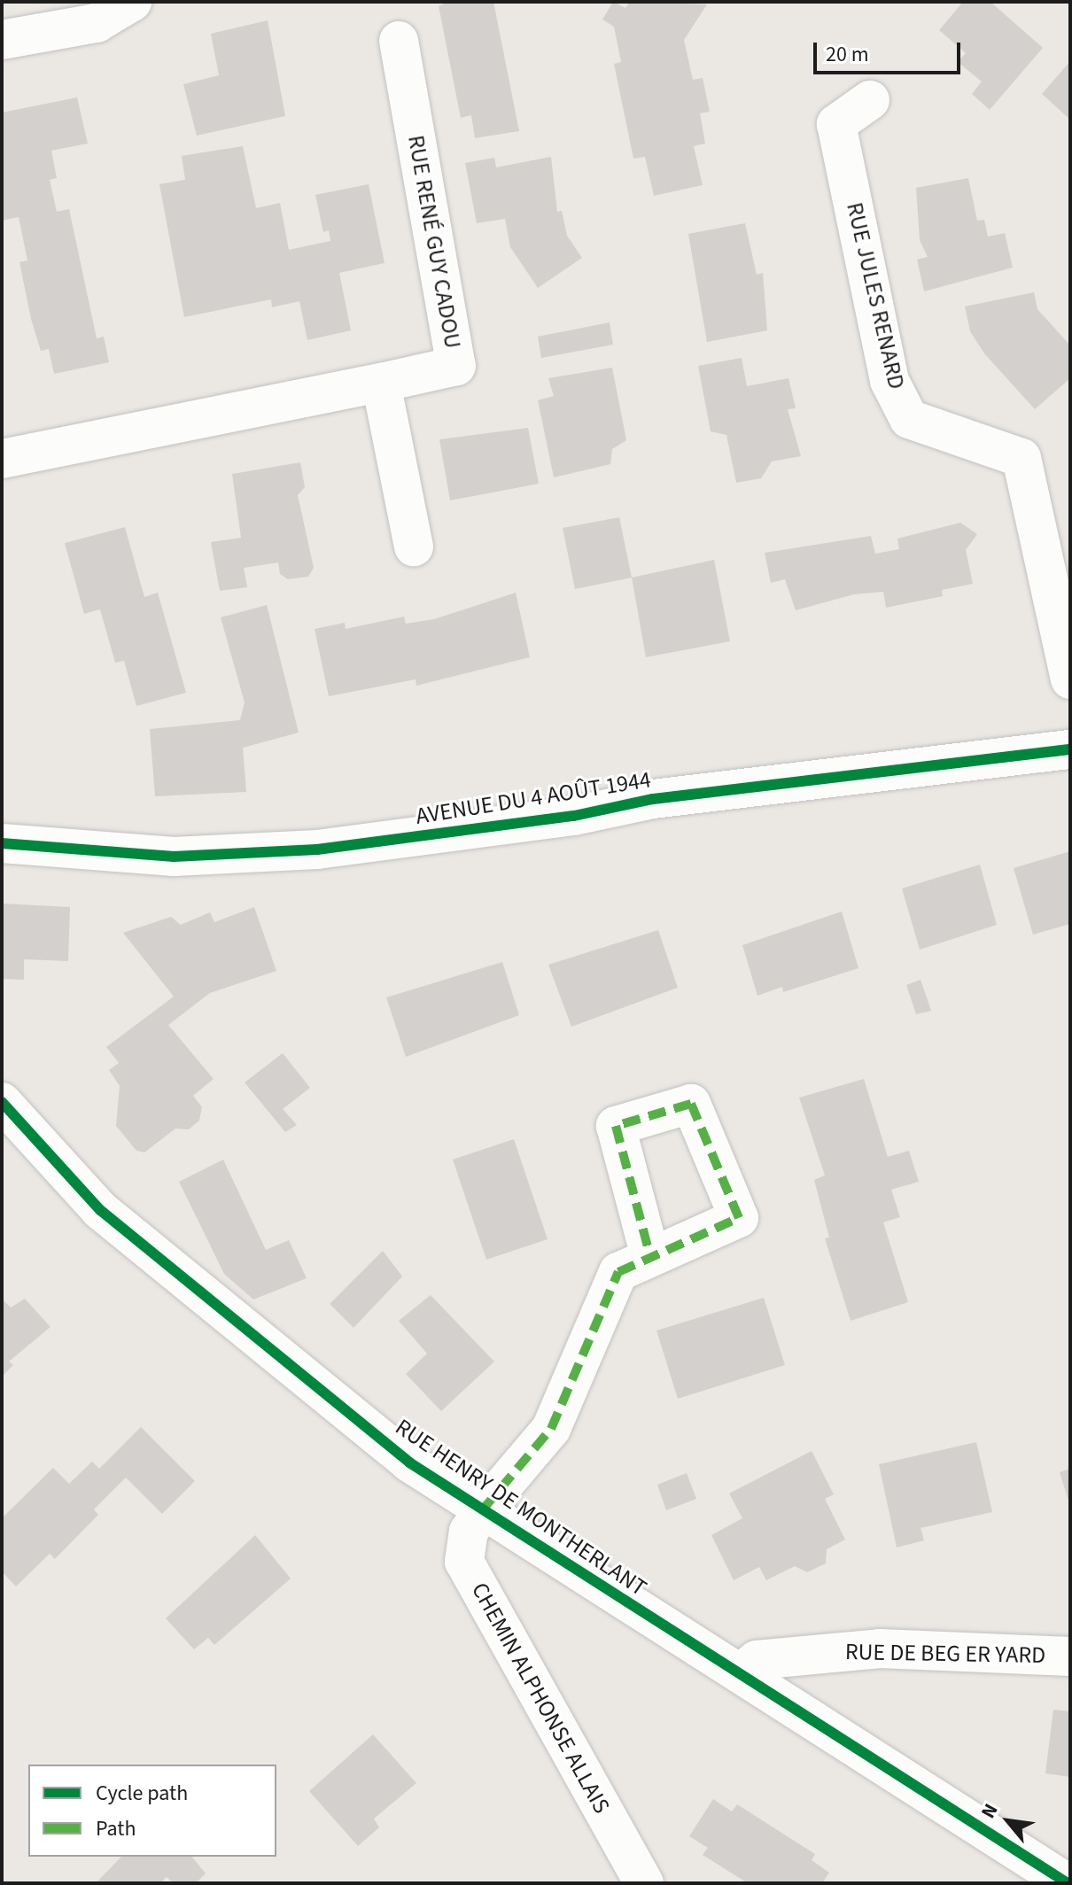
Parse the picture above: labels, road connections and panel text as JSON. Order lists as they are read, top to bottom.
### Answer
{
  "streets": {
    "street": [
      "RUE RENÉ GUY CADOU",
      "RUE JULES RENARD",
      "AVENUE DU 4 AOÛT 1944",
      "RUE HENRY DE MONTHERLANT",
      "RUE DE BEG ER YARD",
      "CHEMIN ALPHONSE ALLAIS"
    ]
  },
  "crossings": [
    ["RUE HENRY DE MONTHERLANT", "RUE DE BEG ER YARD"],
    ["RUE HENRY DE MONTHERLANT", "CHEMIN ALPHONSE ALLAIS"]
  ],
  "legend": ["Cycle path", "Path"],
  "scale_bar": "20 m",
  "north": "top left"
}
